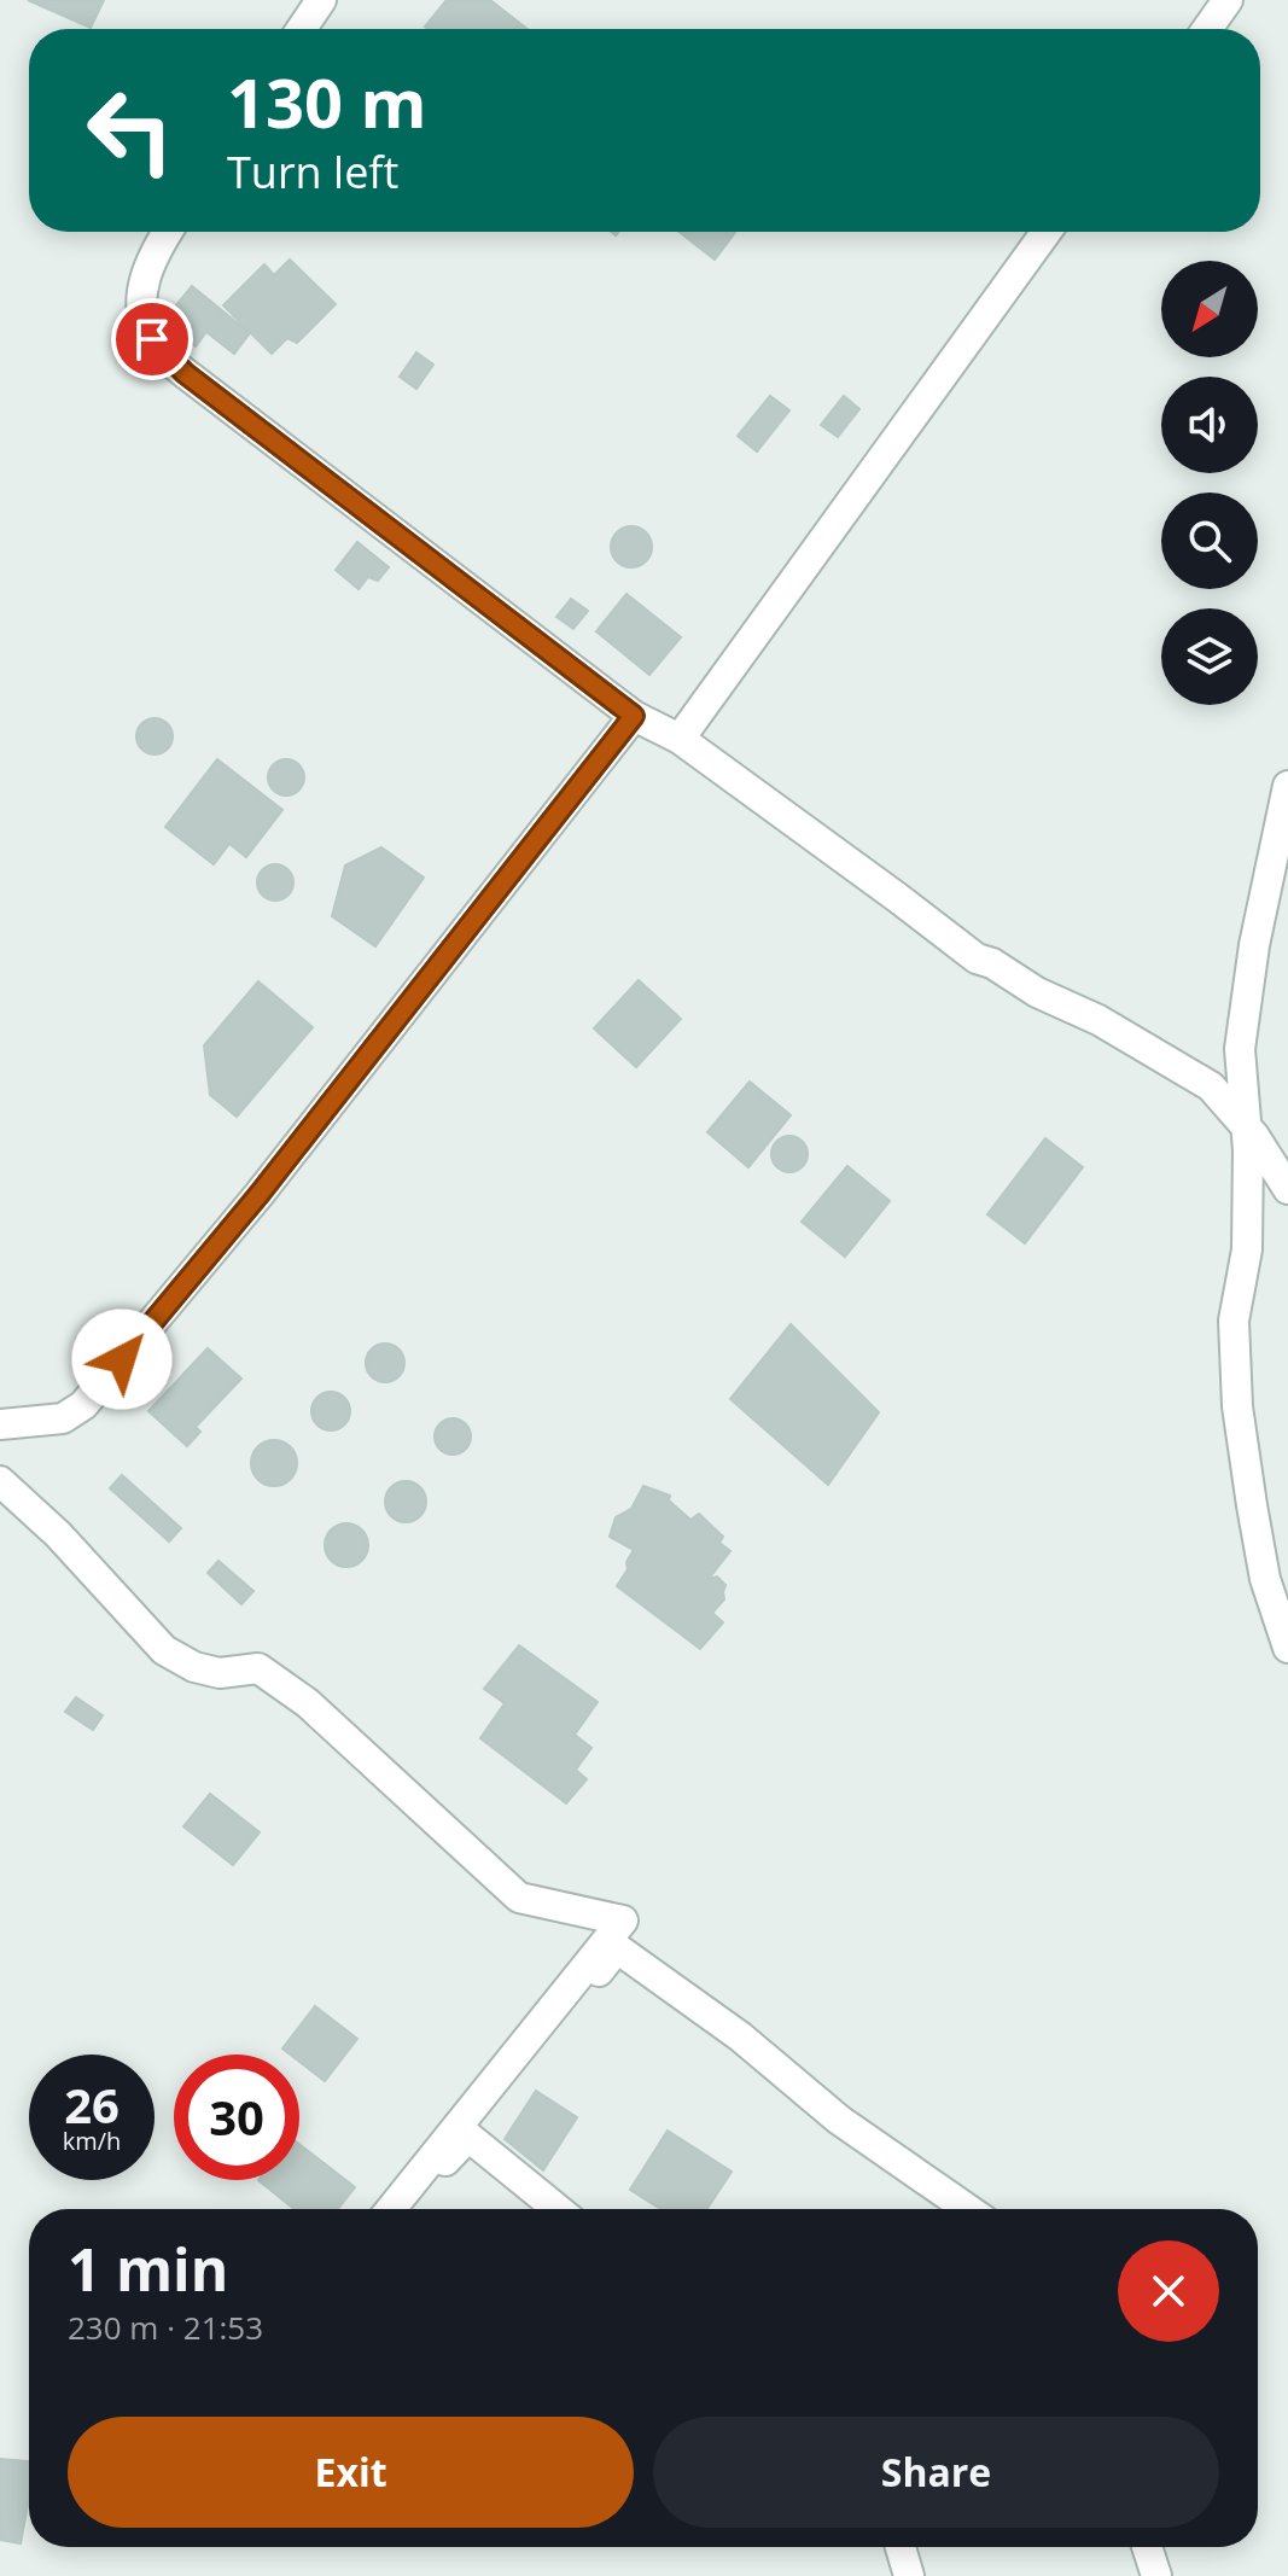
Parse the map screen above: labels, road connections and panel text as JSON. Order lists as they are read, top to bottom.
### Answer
{
  "north": "bottom left",
  "page": {
    "turn": ["130 m", "Turn left"],
    "speed": "26 km/h",
    "limit": "30",
    "heading": ["1 min", "230 m · 21:53"],
    "buttons": ["Exit", "Share"]
  }
}
